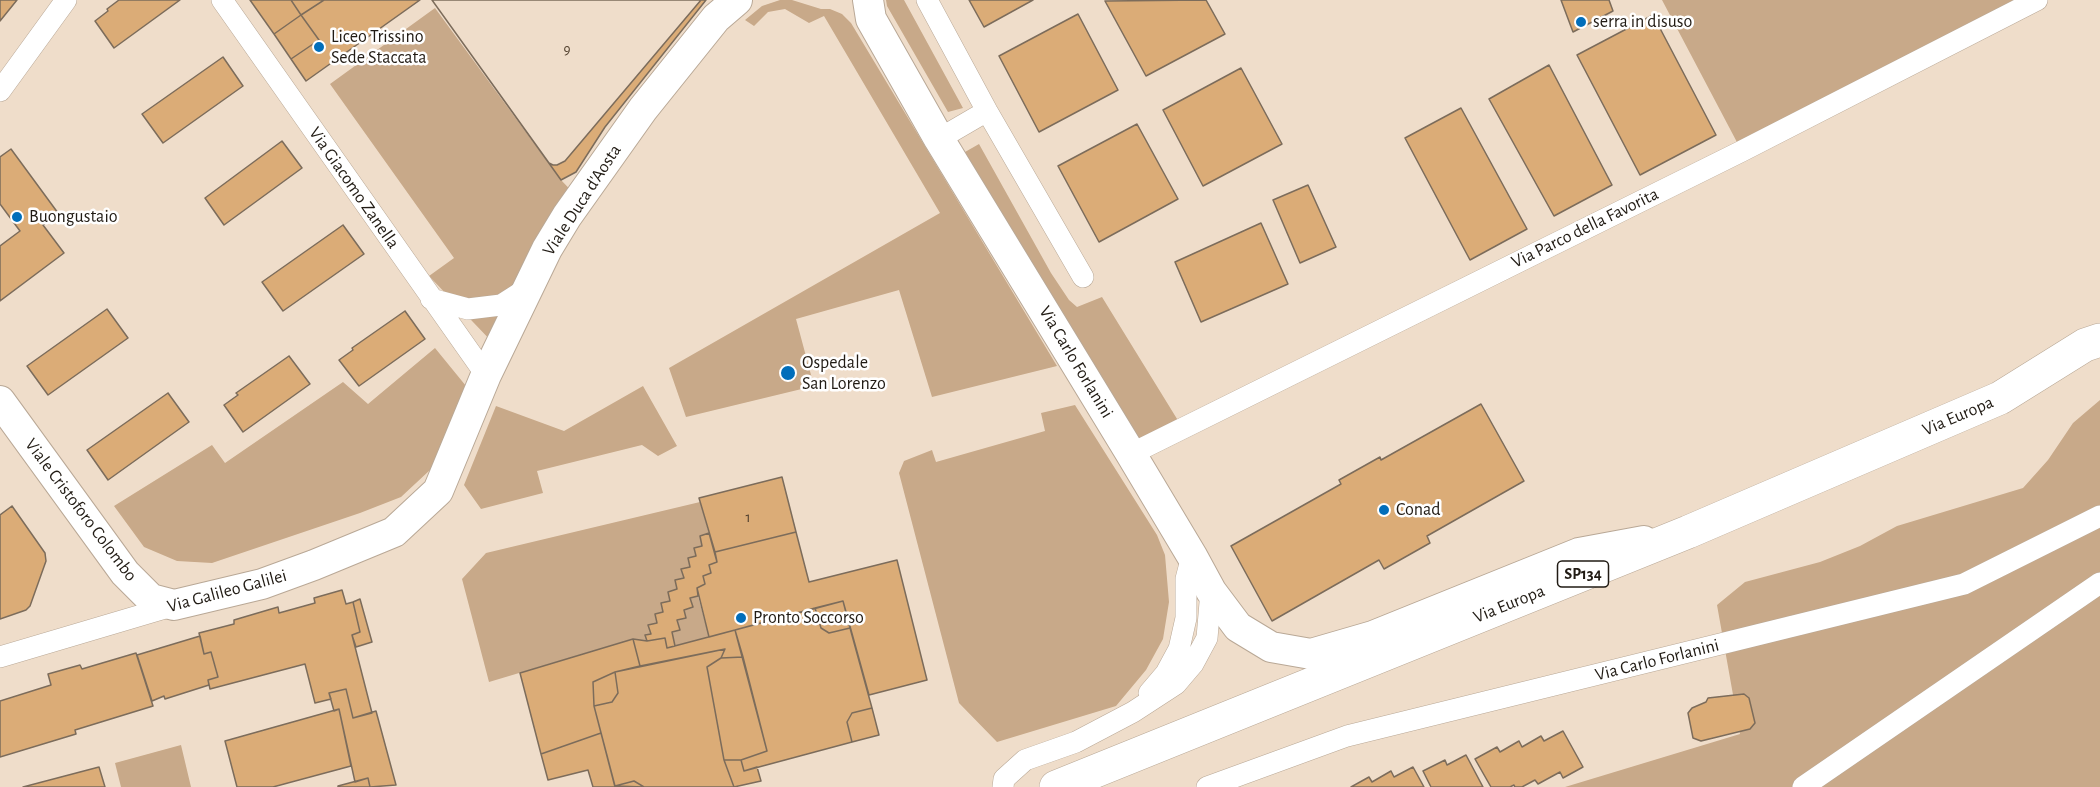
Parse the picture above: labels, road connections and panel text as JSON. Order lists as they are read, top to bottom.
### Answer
{
  "streets": {
    "main road": ["Via Europa", "SP134"],
    "street": [
      "Via Giacomo Zanella",
      "Viale Duca d'Aosta",
      "Via Parco della Favorita",
      "Via Carlo Forlanini",
      "Viale Cristoforo Colombo",
      "Via Galileo Galilei"
    ]
  },
  "crossings": [
    ["Via Giacomo Zanella", "Viale Duca d'Aosta"],
    ["Viale Duca d'Aosta", "Via Galileo Galilei"],
    ["Via Parco della Favorita", "Via Carlo Forlanini"],
    ["Via Carlo Forlanini", "Via Europa"],
    ["Viale Cristoforo Colombo", "Via Galileo Galilei"]
  ],
  "places": [
    "serra in disuso",
    "Liceo Trissino Sede Staccata",
    "Buongustaio",
    "Ospedale San Lorenzo",
    "Conad",
    "Pronto Soccorso"
  ],
  "house_numbers": ["9", "1"]
}
